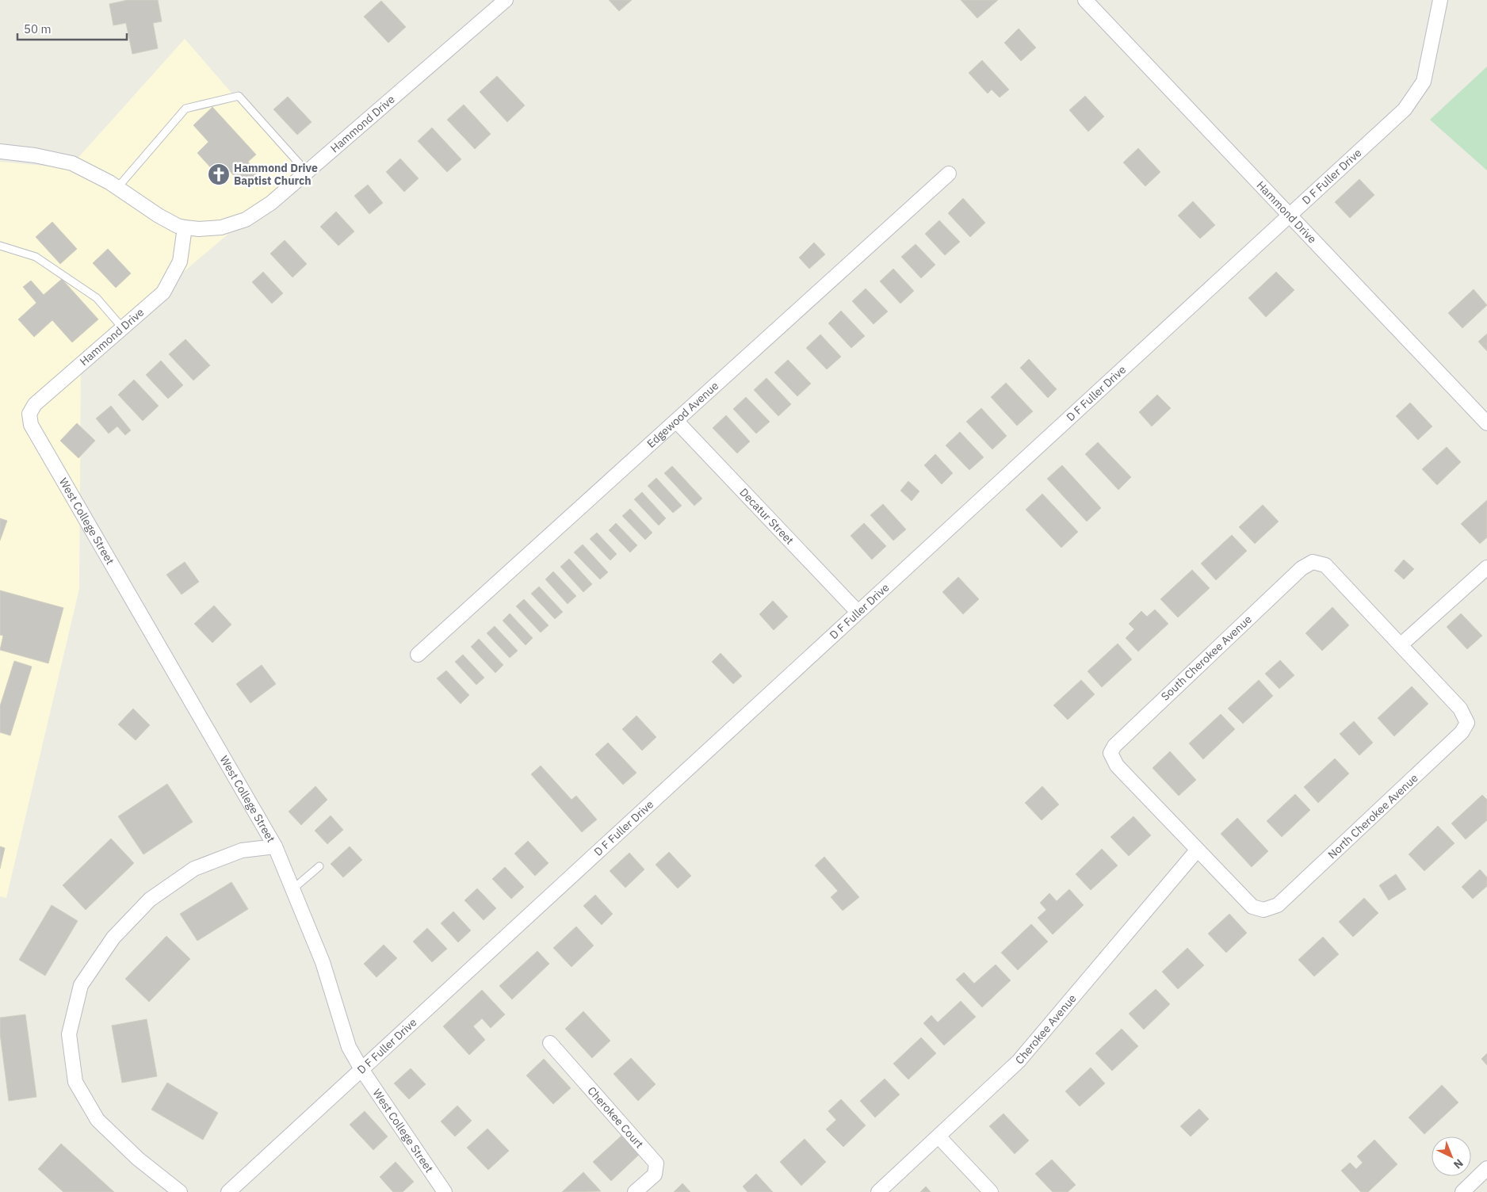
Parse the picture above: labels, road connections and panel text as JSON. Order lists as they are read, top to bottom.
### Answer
{
  "streets": {
    "street": [
      "Hammond Drive",
      "D F Fuller Drive",
      "Edgewood Avenue",
      "Decatur Street",
      "West College Street",
      "South Cherokee Avenue",
      "North Cherokee Avenue",
      "Cherokee Avenue",
      "Cherokee Court"
    ]
  },
  "crossings": [
    ["Hammond Drive", "D F Fuller Drive"],
    ["Hammond Drive", "West College Street"],
    ["D F Fuller Drive", "Decatur Street"],
    ["D F Fuller Drive", "West College Street"],
    ["Edgewood Avenue", "Decatur Street"],
    ["South Cherokee Avenue", "North Cherokee Avenue"],
    ["South Cherokee Avenue", "Cherokee Avenue"],
    ["North Cherokee Avenue", "Cherokee Avenue"]
  ],
  "places": {
    "church": ["Hammond Drive Baptist Church"]
  },
  "scale_bar": "50 m",
  "north": "bottom right"
}
